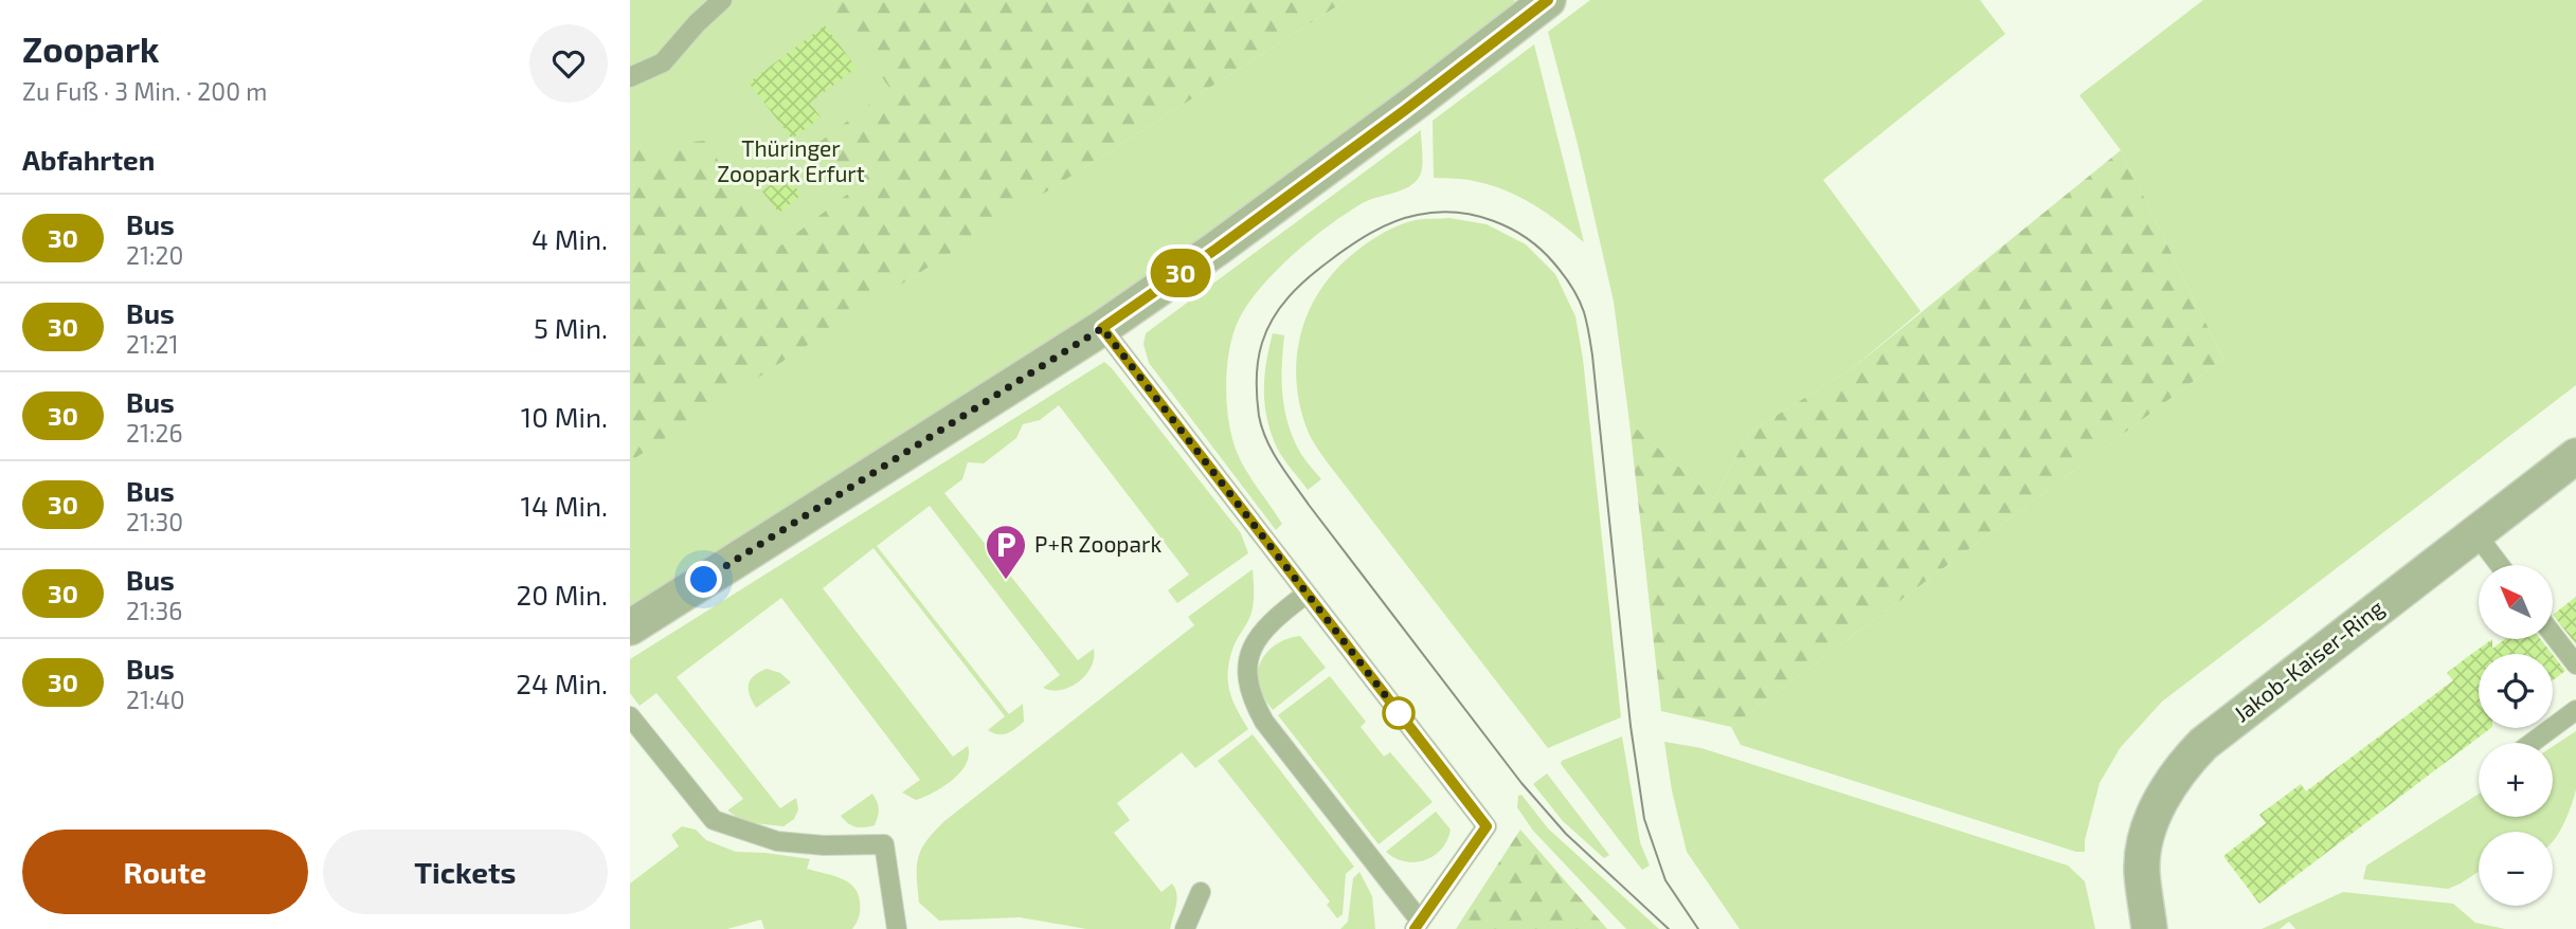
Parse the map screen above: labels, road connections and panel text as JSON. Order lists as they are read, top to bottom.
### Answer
{
  "streets": {
    "street": ["Jakob-Kaiser-Ring"]
  },
  "parks": ["Thüringer Zoopark Erfurt"],
  "places": {
    "parking": ["P+R Zoopark"]
  },
  "lines": ["bus line 30"],
  "north": "top left",
  "page": {
    "heading": [
      ["Zoopark", "Zu Fuß · 3 Min. · 200 m"],
      "Abfahrten"
    ],
    "on_map": "30",
    "list": [
      {
        "mark": "30",
        "name": "Bus",
        "note": "21:20",
        "value": "4 Min."
      },
      {
        "mark": "30",
        "name": "Bus",
        "note": "21:21",
        "value": "5 Min."
      },
      {
        "mark": "30",
        "name": "Bus",
        "note": "21:26",
        "value": "10 Min."
      },
      {
        "mark": "30",
        "name": "Bus",
        "note": "21:30",
        "value": "14 Min."
      },
      {
        "mark": "30",
        "name": "Bus",
        "note": "21:36",
        "value": "20 Min."
      },
      {
        "mark": "30",
        "name": "Bus",
        "note": "21:40",
        "value": "24 Min."
      }
    ],
    "map_buttons": ["+", "−"],
    "buttons": ["Route", "Tickets"]
  }
}
